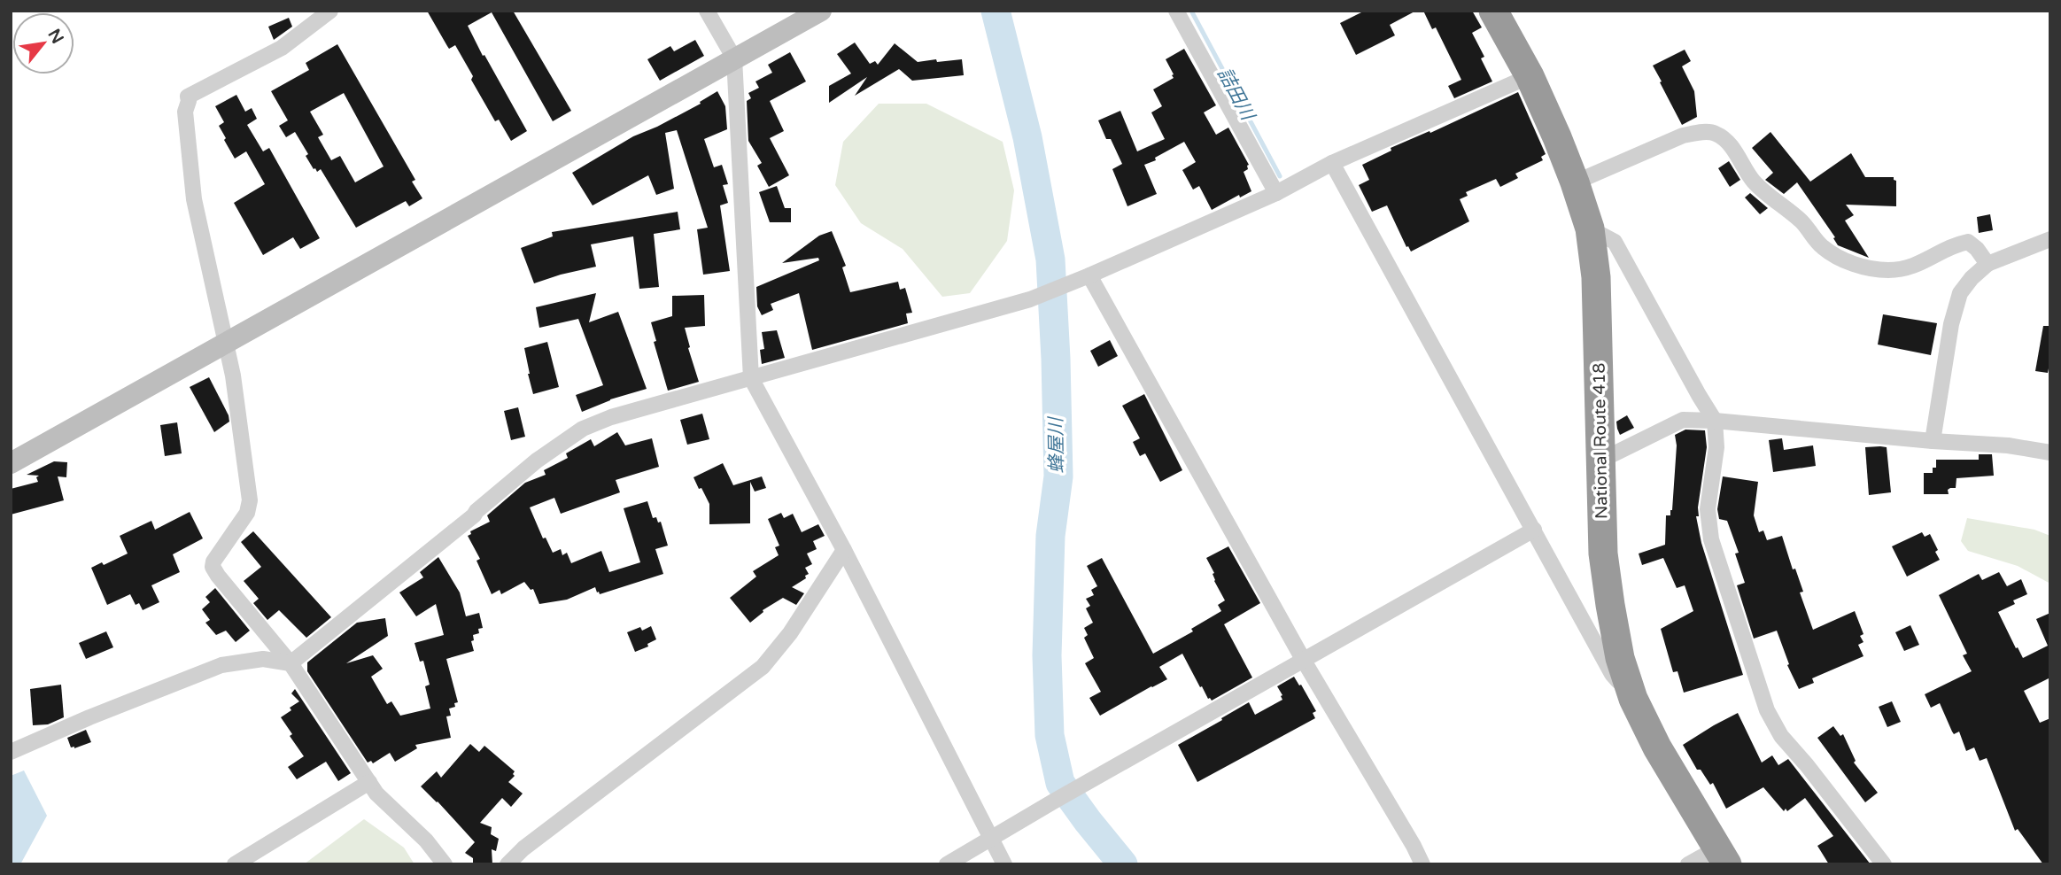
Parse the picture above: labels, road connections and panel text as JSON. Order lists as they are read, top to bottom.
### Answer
{
  "streets": {
    "highway": ["National Route 418"]
  },
  "water": ["詰田川", "蜂屋川"],
  "north": "top right"
}
